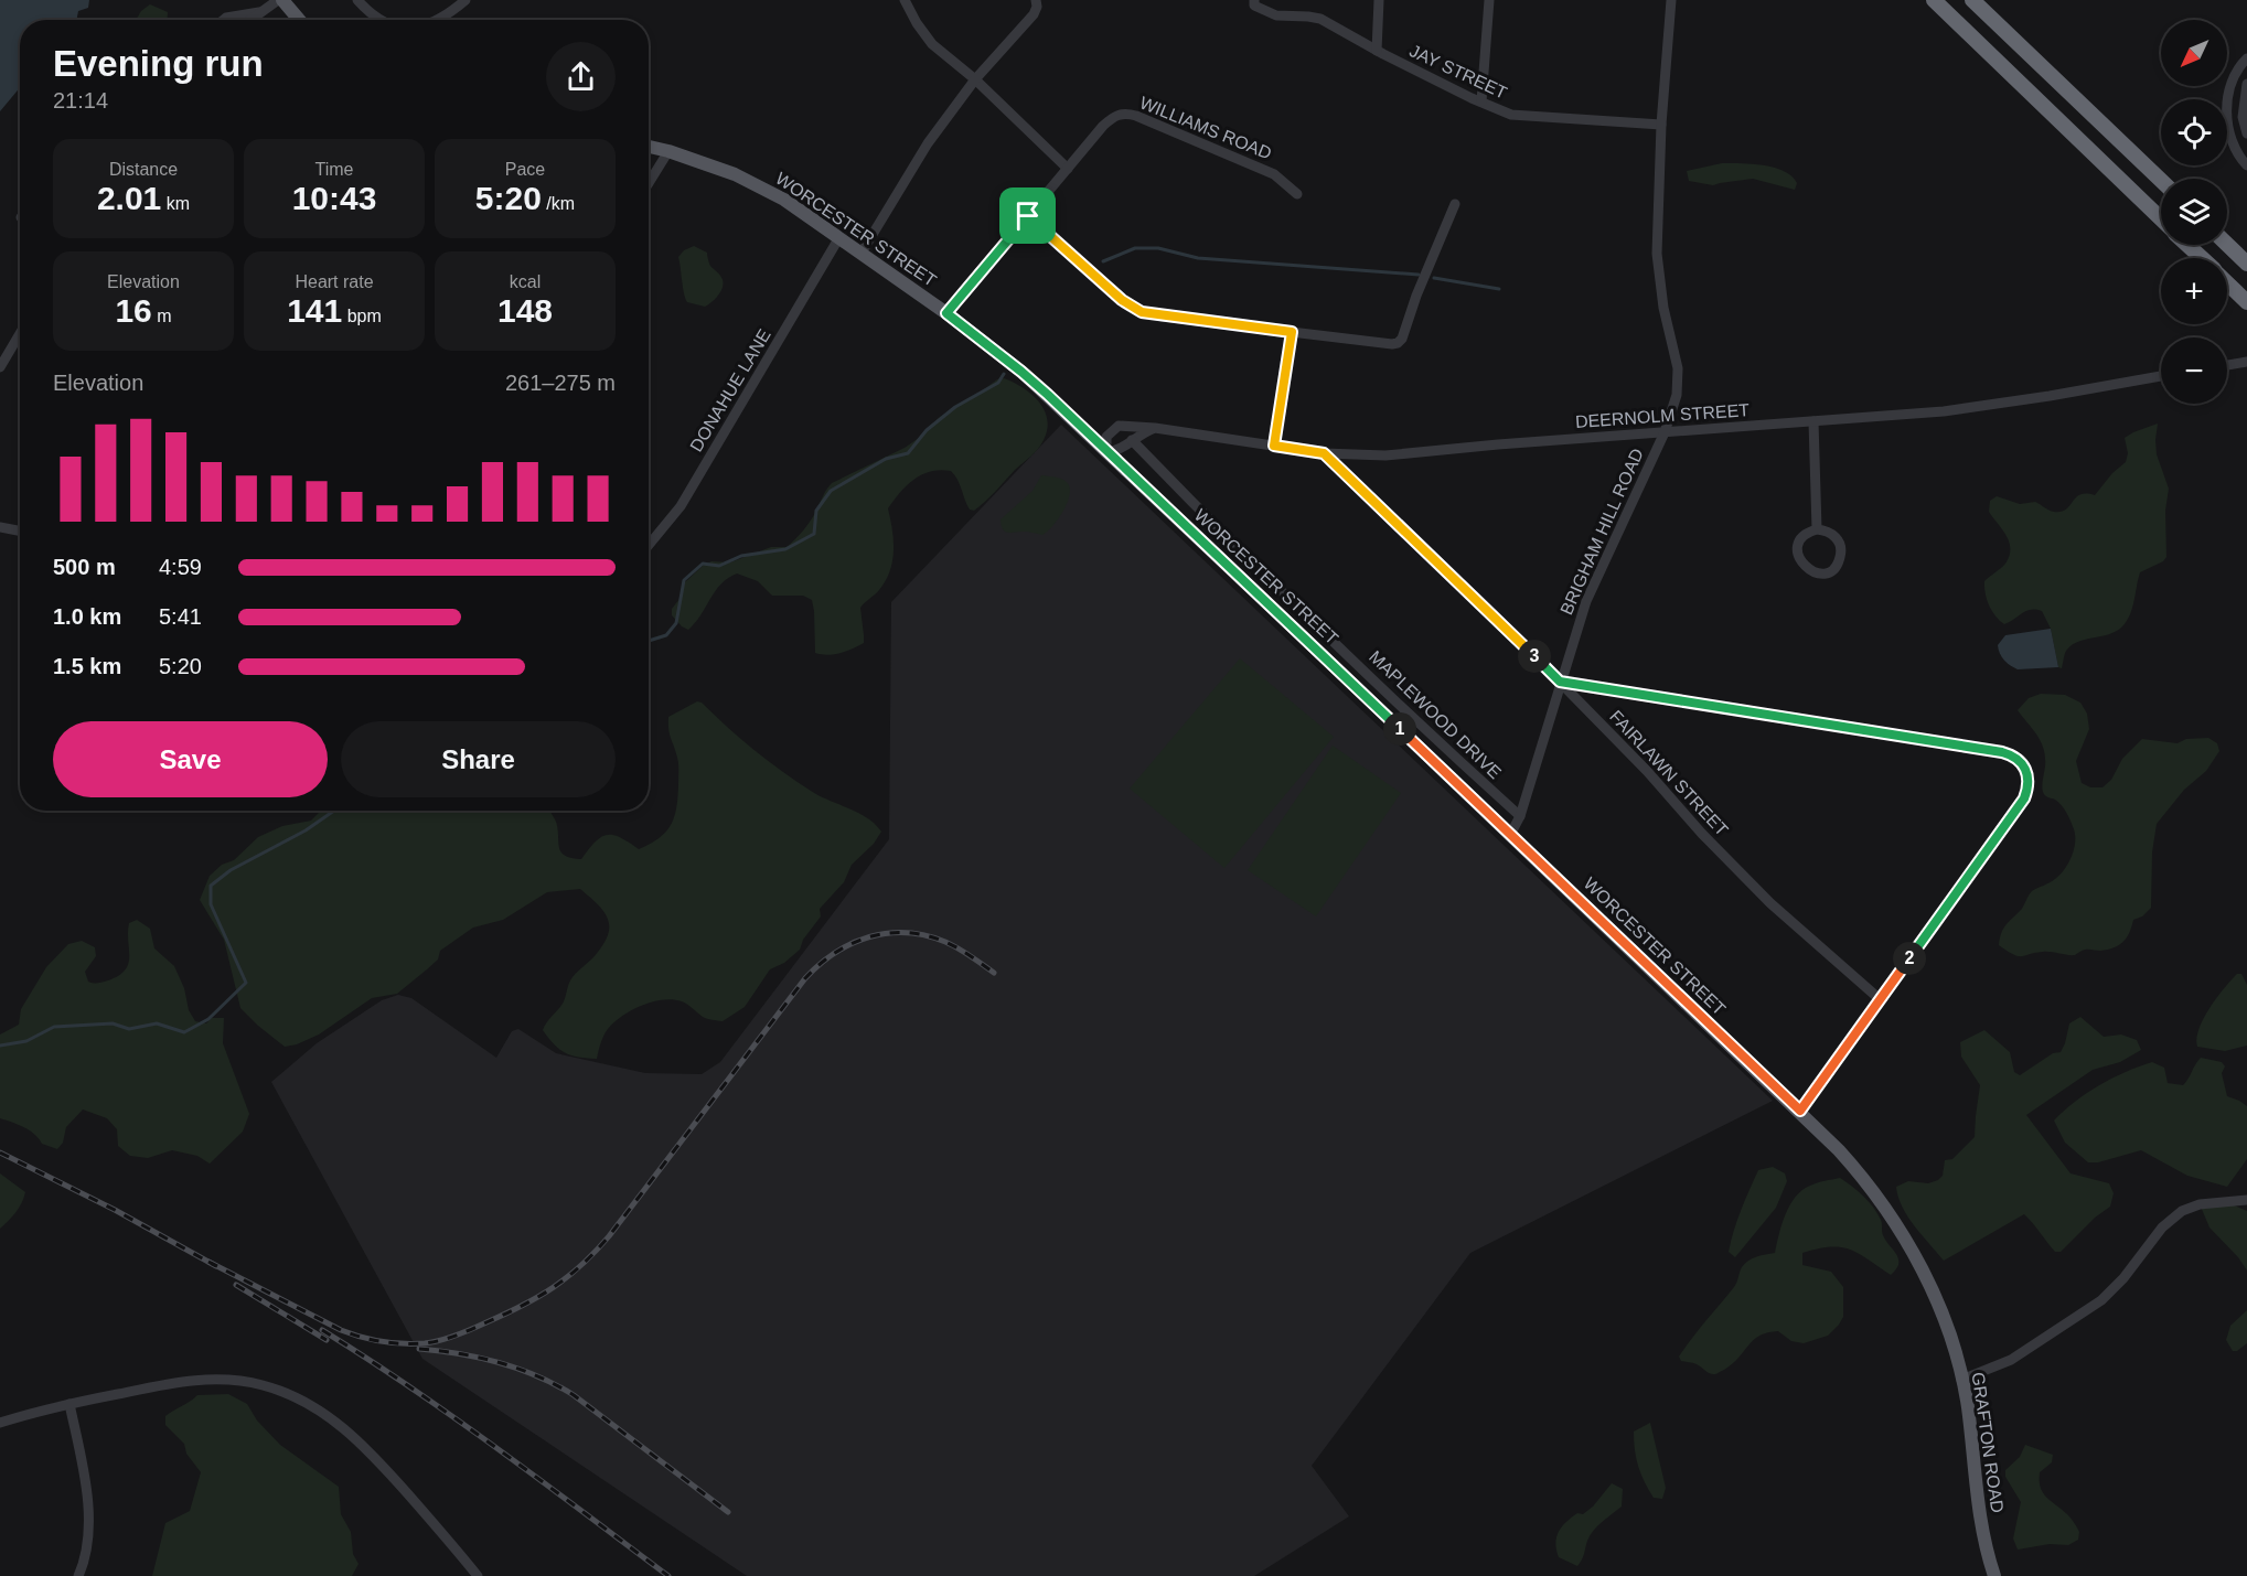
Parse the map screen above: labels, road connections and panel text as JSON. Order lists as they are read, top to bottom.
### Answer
{
  "streets": {
    "main road": ["WORCESTER STREET", "GRAFTON ROAD"],
    "street": [
      "JAY STREET",
      "WILLIAMS ROAD",
      "DONAHUE LANE",
      "DEERNOLM STREET",
      "BRIGHAM HILL ROAD",
      "MAPLEWOOD DRIVE",
      "FAIRLAWN STREET"
    ]
  },
  "crossings": [
    ["JAY STREET", "BRIGHAM HILL ROAD"],
    ["WILLIAMS ROAD", "WORCESTER STREET"],
    ["WORCESTER STREET", "DONAHUE LANE"],
    ["WORCESTER STREET", "DEERNOLM STREET"],
    ["WORCESTER STREET", "BRIGHAM HILL ROAD"],
    ["WORCESTER STREET", "GRAFTON ROAD"],
    ["DEERNOLM STREET", "BRIGHAM HILL ROAD"],
    ["DEERNOLM STREET", "FAIRLAWN STREET"],
    ["BRIGHAM HILL ROAD", "MAPLEWOOD DRIVE"],
    ["BRIGHAM HILL ROAD", "FAIRLAWN STREET"]
  ],
  "north": "bottom left",
  "page": {
    "map_buttons": ["+", "−"],
    "heading": ["Evening run", "21:14"],
    "stats": [
      ["Distance", "2.01 km"],
      ["Time", "10:43"],
      ["Pace", "5:20 /km"],
      ["Elevation", "16 m"],
      ["Heart rate", "141 bpm"],
      ["kcal", "148"]
    ],
    "chart": ["Elevation", "261–275 m"],
    "list": [
      {
        "name": "500 m",
        "note": "4:59"
      },
      {
        "name": "1.0 km",
        "note": "5:41"
      },
      {
        "name": "1.5 km",
        "note": "5:20"
      }
    ],
    "pins": ["3", "1", "2"],
    "buttons": ["Save", "Share"]
  }
}
